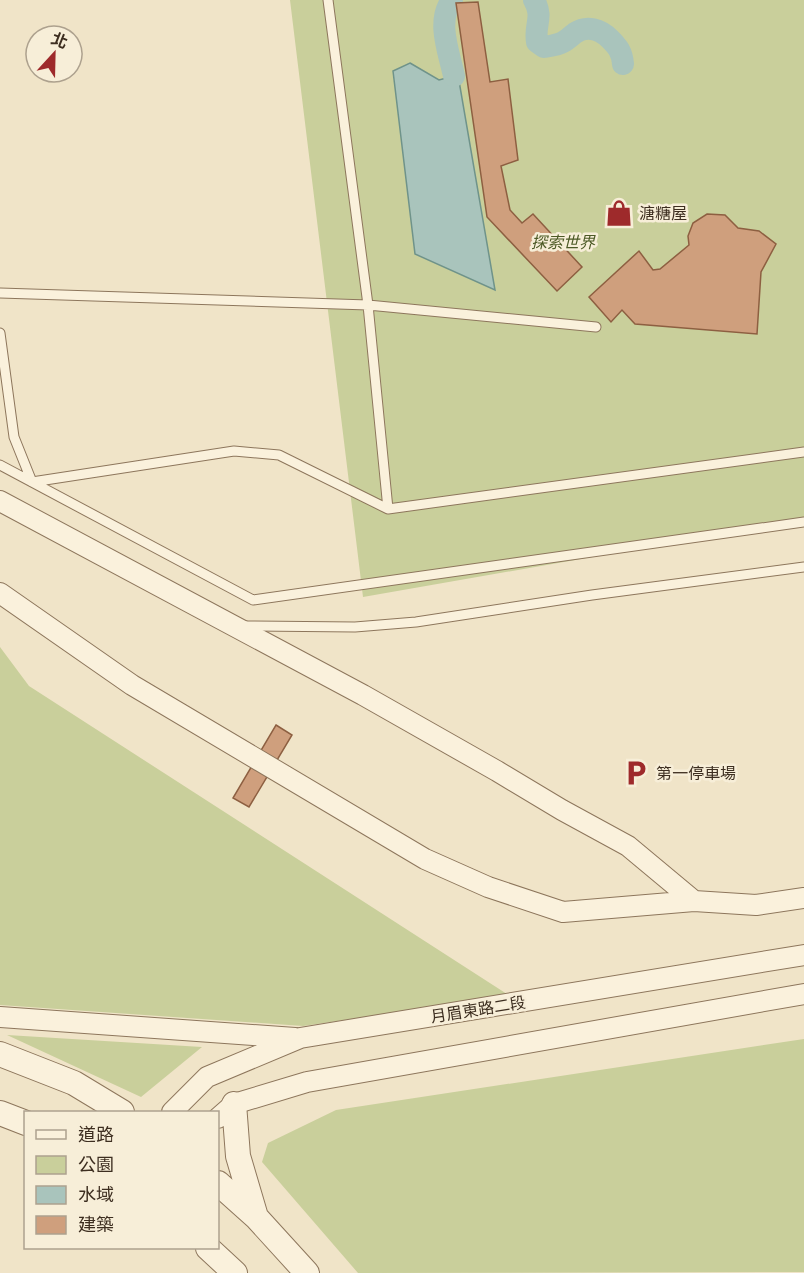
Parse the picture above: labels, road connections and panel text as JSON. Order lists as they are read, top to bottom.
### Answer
{
  "streets": {
    "street": ["月眉東路二段"]
  },
  "parks": ["探索世界"],
  "places": {
    "shop": ["溏糖屋"],
    "parking": ["第一停車場"]
  },
  "legend": [
    "道路",
    "公園",
    "水域",
    "建築"
  ],
  "north": "top"
}
